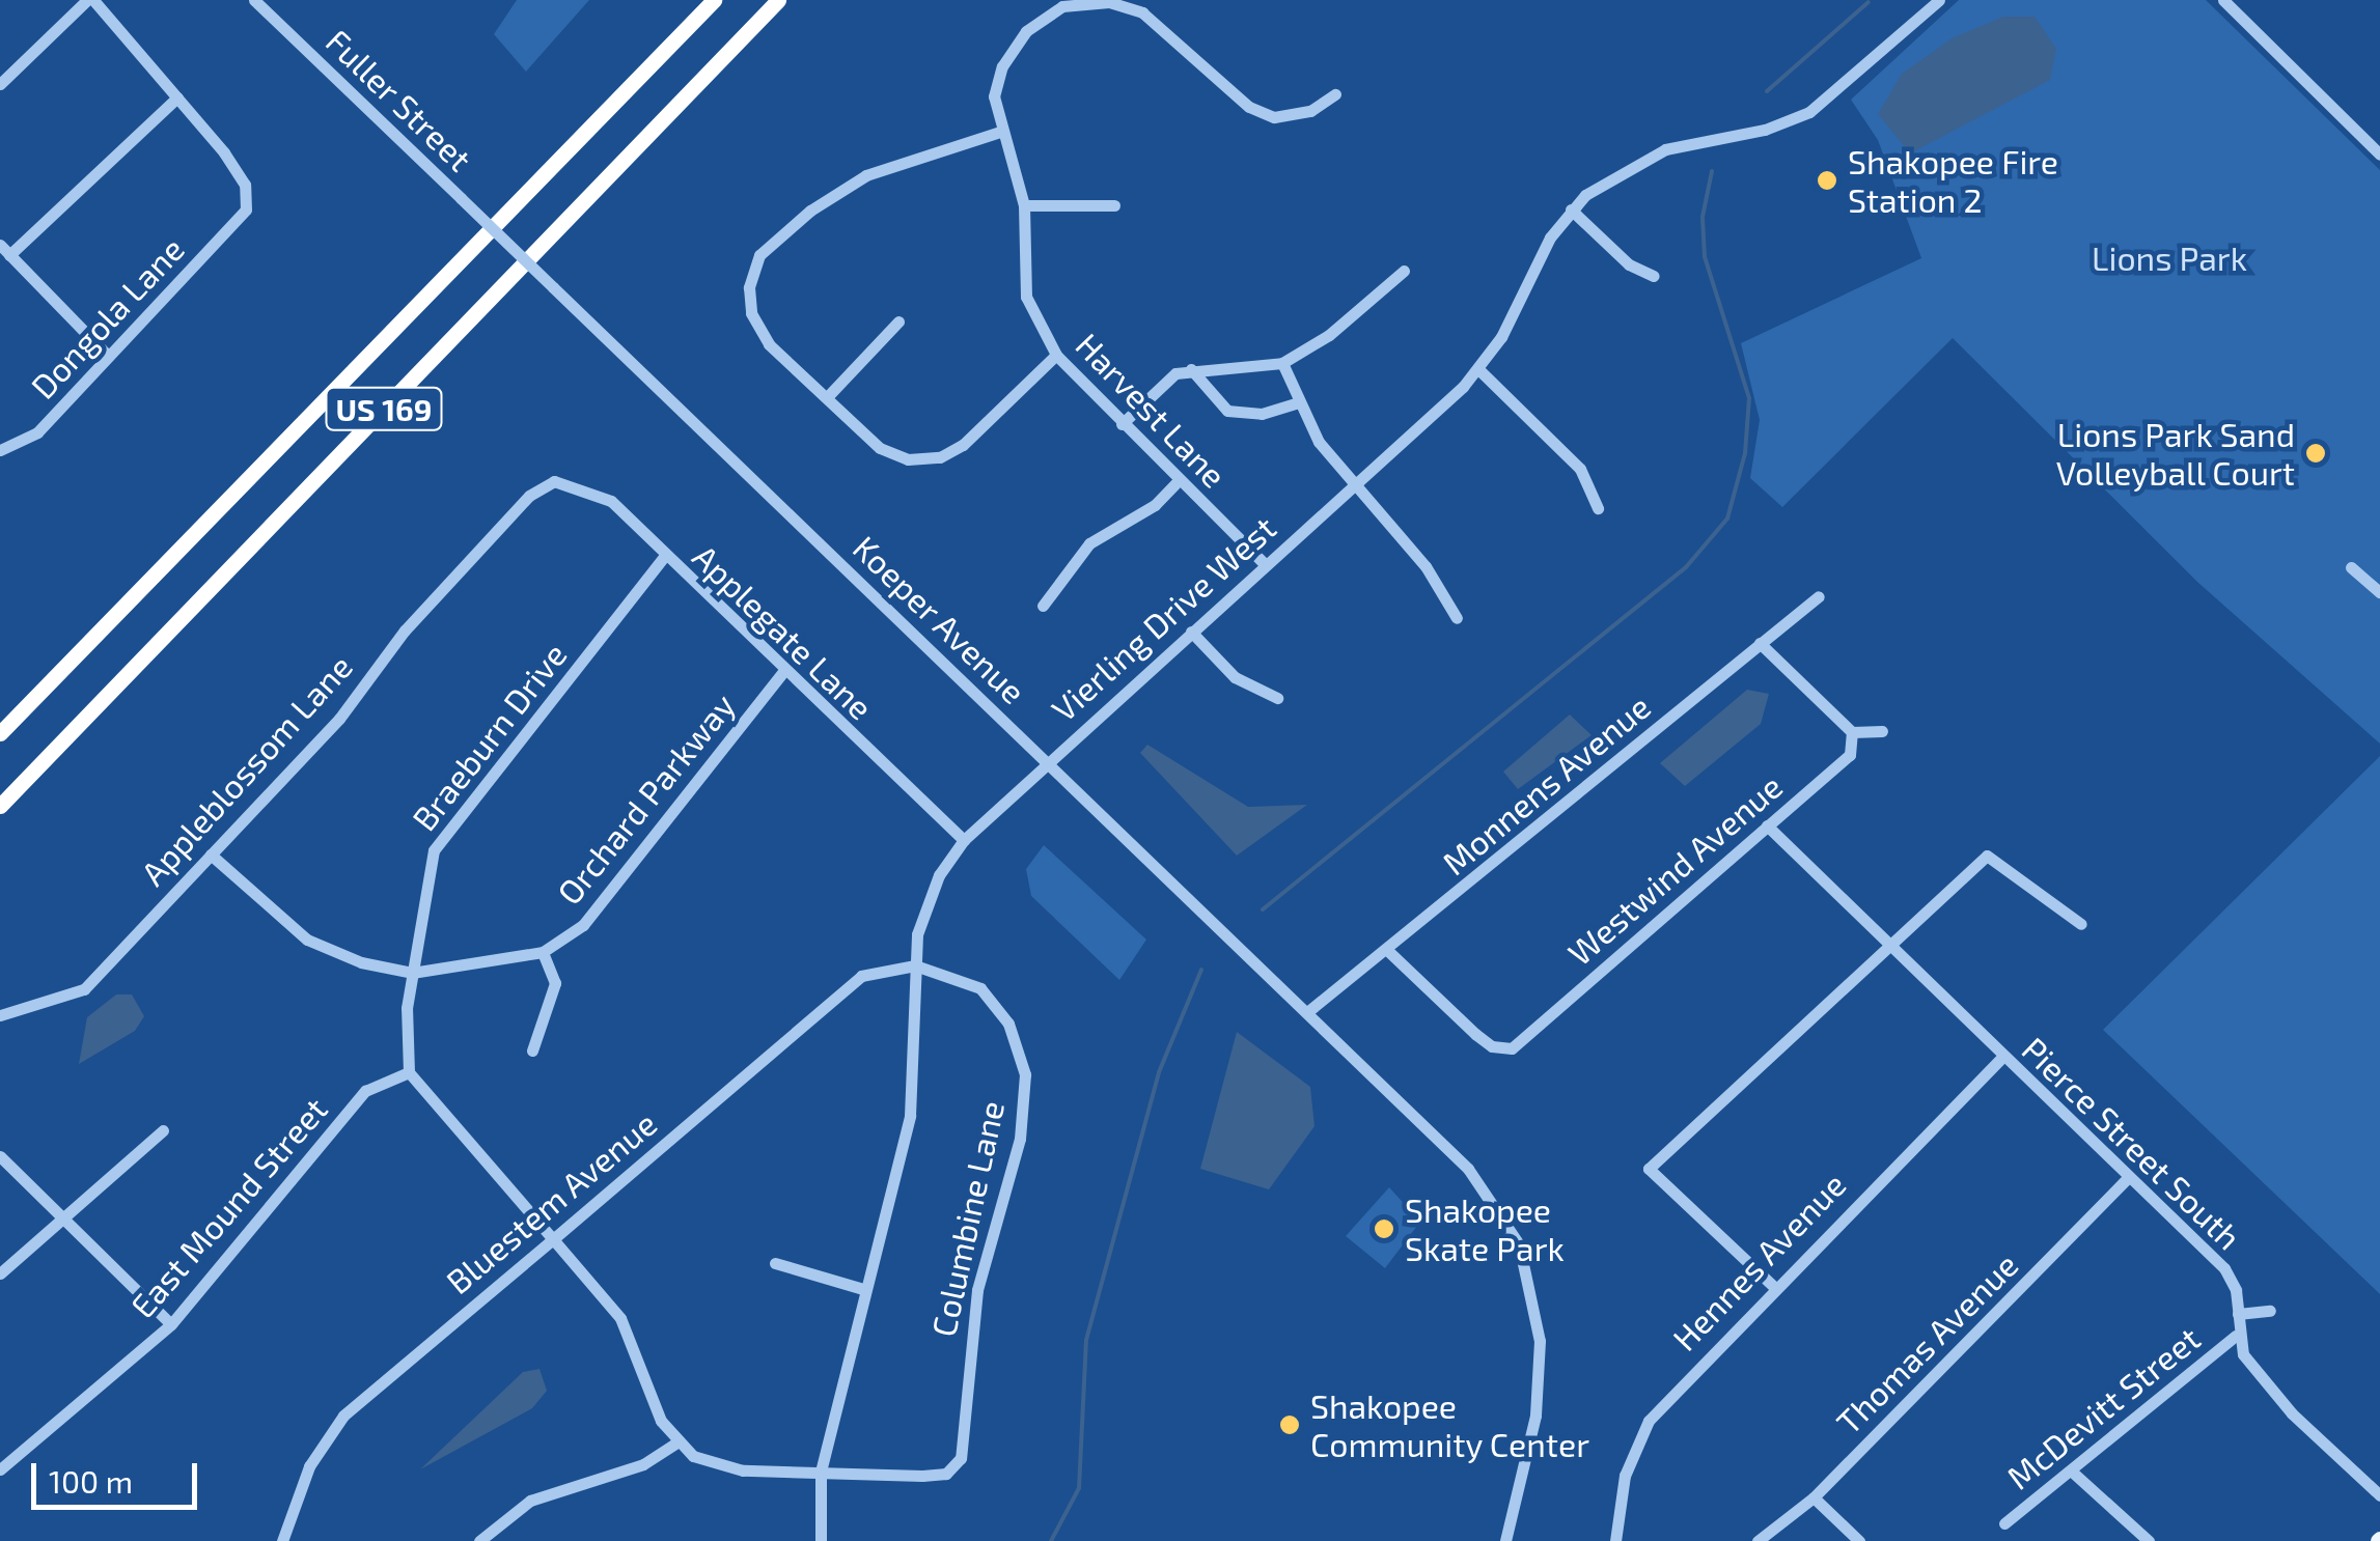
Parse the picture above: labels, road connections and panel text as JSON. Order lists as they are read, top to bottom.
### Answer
{
  "streets": {
    "highway": ["US 169"],
    "street": [
      "Fuller Street",
      "Dongola Lane",
      "Harvest Lane",
      "Vierling Drive West",
      "Koeper Avenue",
      "Applegate Lane",
      "Braeburn Drive",
      "Appleblossom Lane",
      "Monnens Avenue",
      "Orchard Parkway",
      "Westwind Avenue",
      "Pierce Street South",
      "Bluestem Avenue",
      "East Mound Street",
      "Columbine Lane",
      "Hennes Avenue",
      "Thomas Avenue",
      "McDevitt Street"
    ]
  },
  "crossings": [
    ["Fuller Street", "Koeper Avenue"],
    ["Harvest Lane", "Vierling Drive West"],
    ["Vierling Drive West", "Koeper Avenue"],
    ["Vierling Drive West", "Applegate Lane"],
    ["Vierling Drive West", "Bluestem Avenue"],
    ["Vierling Drive West", "Columbine Lane"],
    ["Koeper Avenue", "Monnens Avenue"],
    ["Applegate Lane", "Braeburn Drive"],
    ["Applegate Lane", "Appleblossom Lane"],
    ["Applegate Lane", "Orchard Parkway"],
    ["Braeburn Drive", "Orchard Parkway"],
    ["Braeburn Drive", "East Mound Street"],
    ["Appleblossom Lane", "Orchard Parkway"],
    ["Monnens Avenue", "Westwind Avenue"],
    ["Westwind Avenue", "Pierce Street South"],
    ["Pierce Street South", "Hennes Avenue"],
    ["Pierce Street South", "Thomas Avenue"],
    ["Pierce Street South", "McDevitt Street"],
    ["Bluestem Avenue", "Columbine Lane"]
  ],
  "parks": ["Lions Park"],
  "places": [
    "Shakopee Fire Station 2",
    "Lions Park Sand Volleyball Court",
    "Shakopee Skate Park",
    "Shakopee Community Center"
  ],
  "scale_bar": "100 m"
}
